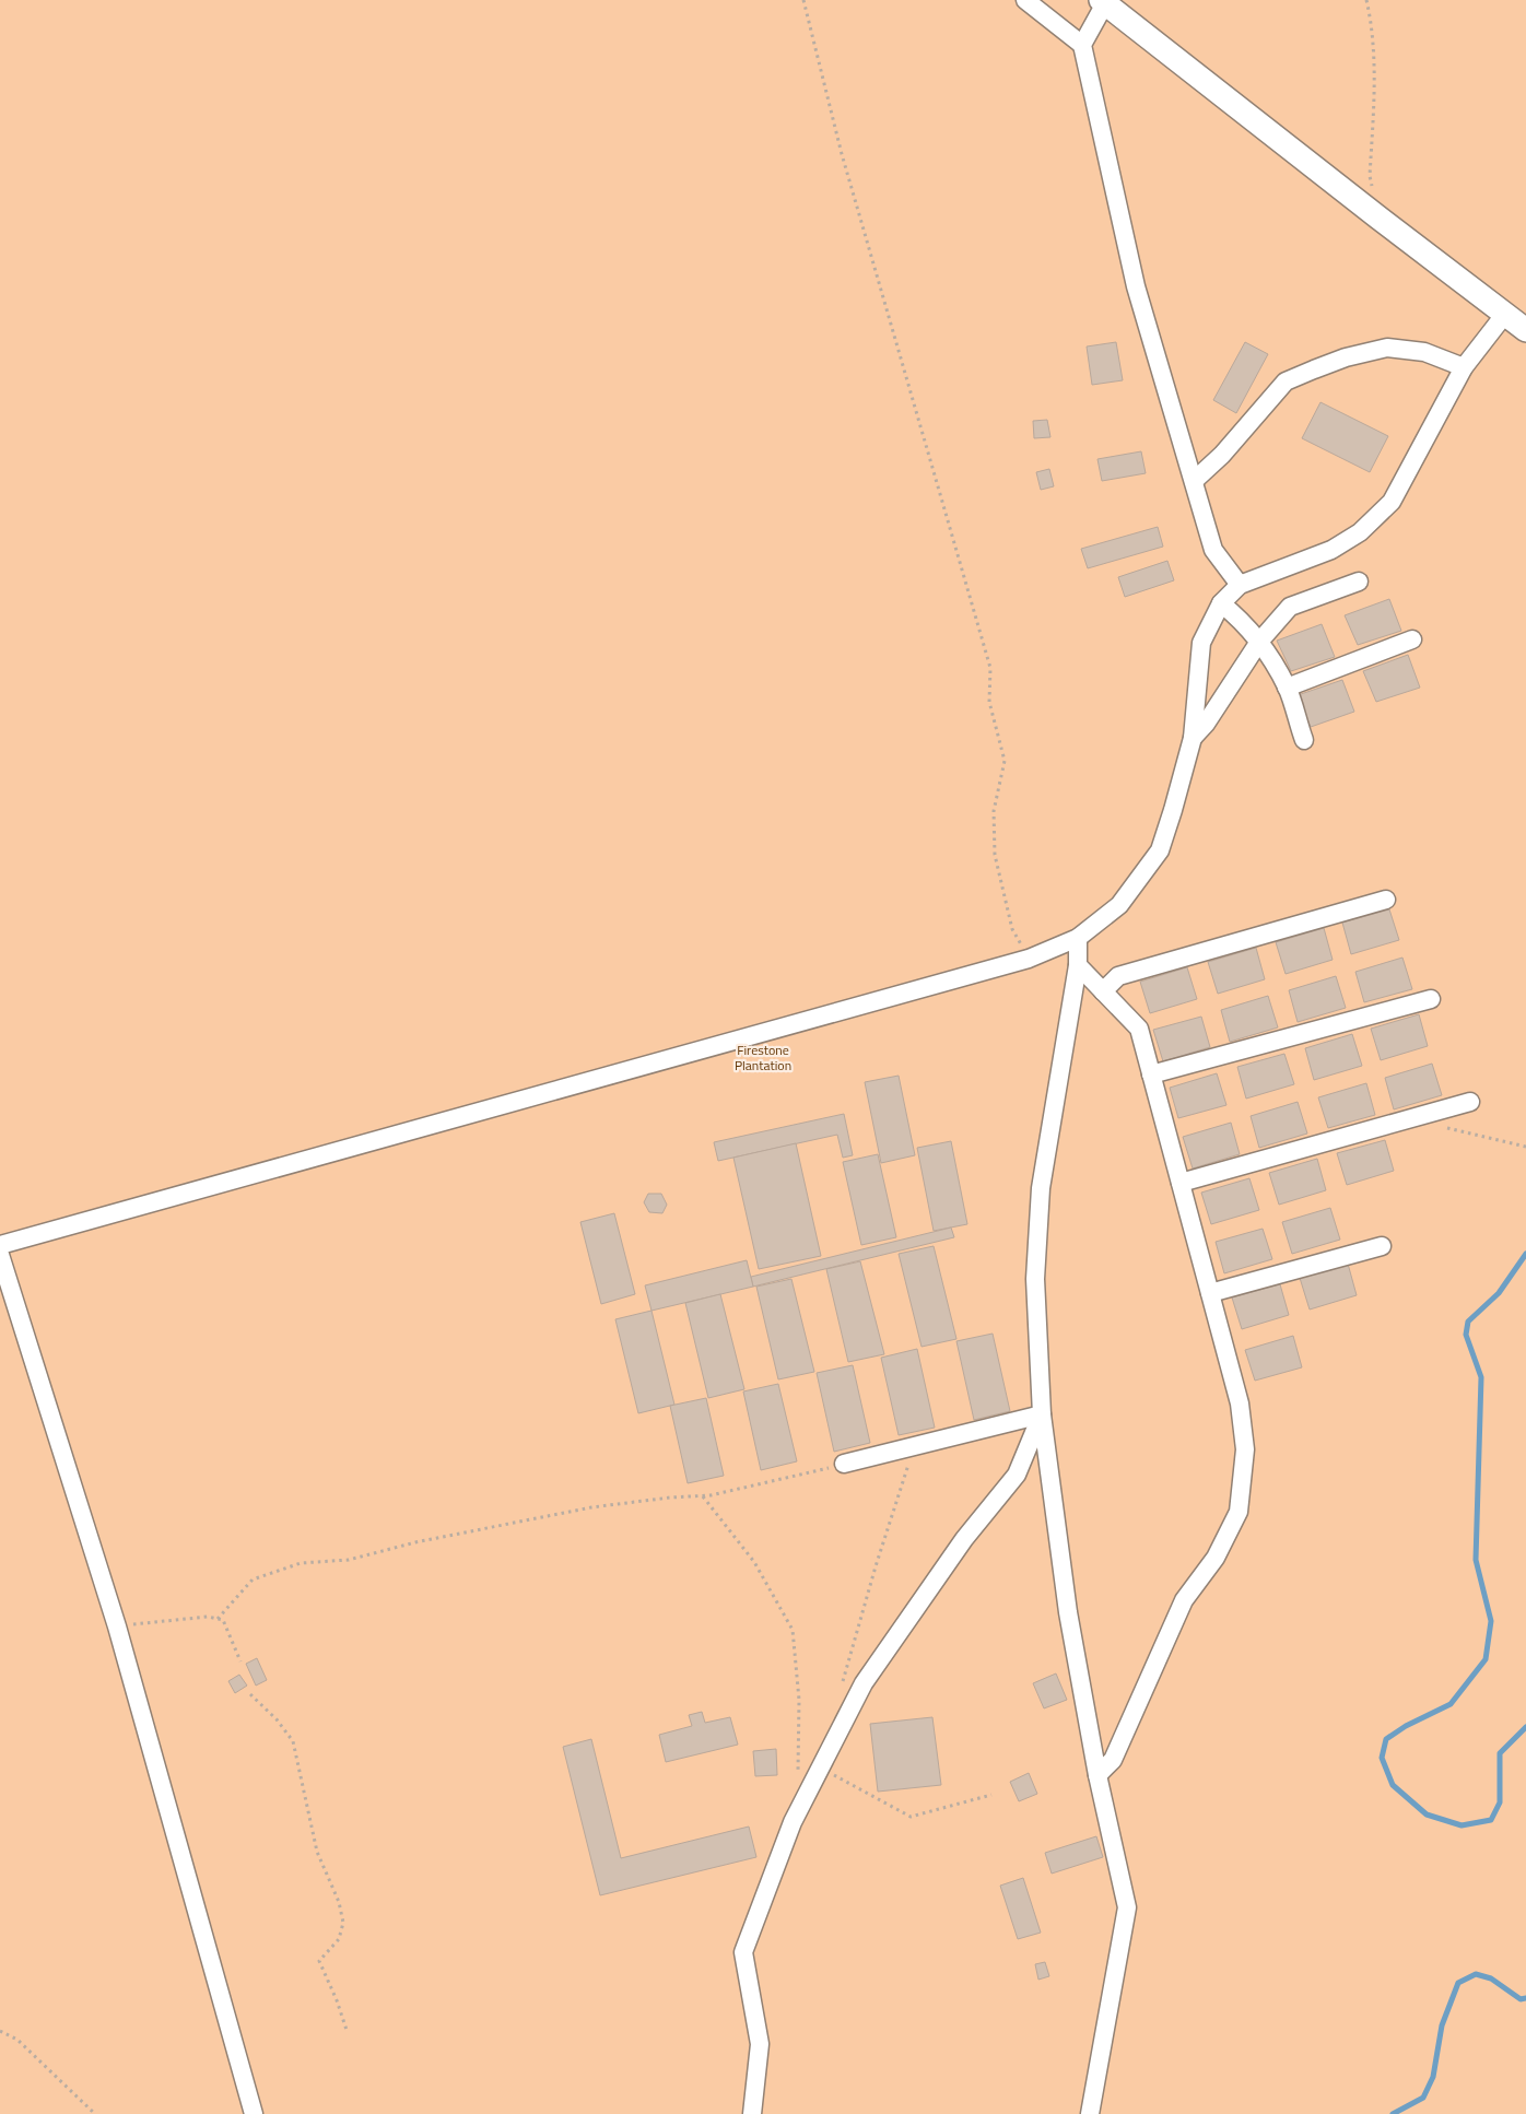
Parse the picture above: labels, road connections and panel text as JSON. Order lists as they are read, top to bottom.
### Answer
{
  "parks": ["Firestone Plantation"]
}
